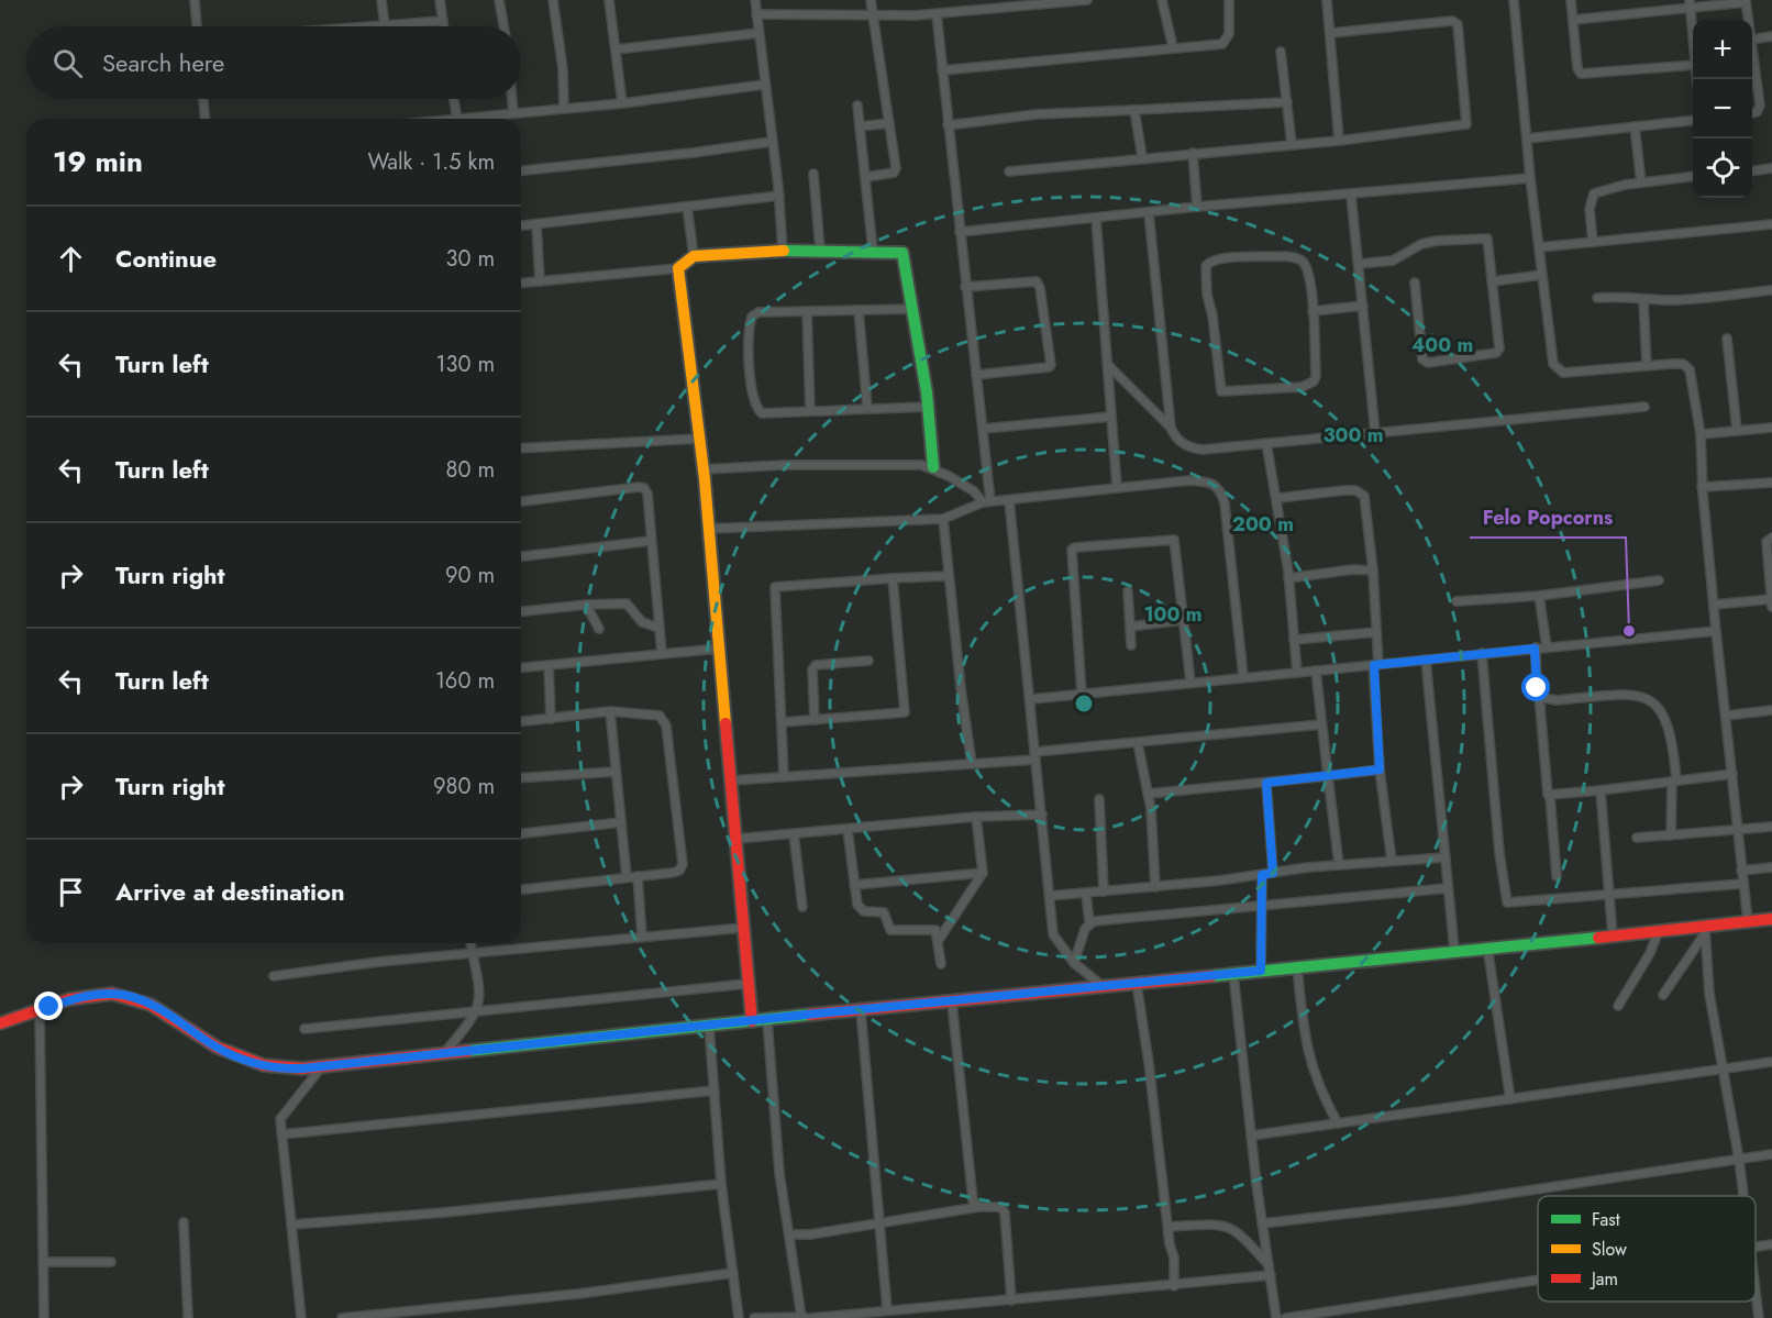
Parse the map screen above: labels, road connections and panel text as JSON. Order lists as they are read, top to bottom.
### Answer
{
  "places": ["Felo Popcorns"],
  "legend": ["Fast", "Slow", "Jam"],
  "page": {
    "map_buttons": ["+", "−"],
    "search": "Search here",
    "heading": ["19 min", "Walk · 1.5 km"],
    "list": [
      ["Continue", "30 m"],
      ["Turn left", "130 m"],
      ["Turn left", "80 m"],
      ["Turn right", "90 m"],
      ["Turn left", "160 m"],
      ["Turn right", "980 m"],
      "Arrive at destination"
    ]
  },
  "rings": [
    "400 m",
    "300 m",
    "200 m",
    "100 m"
  ]
}
